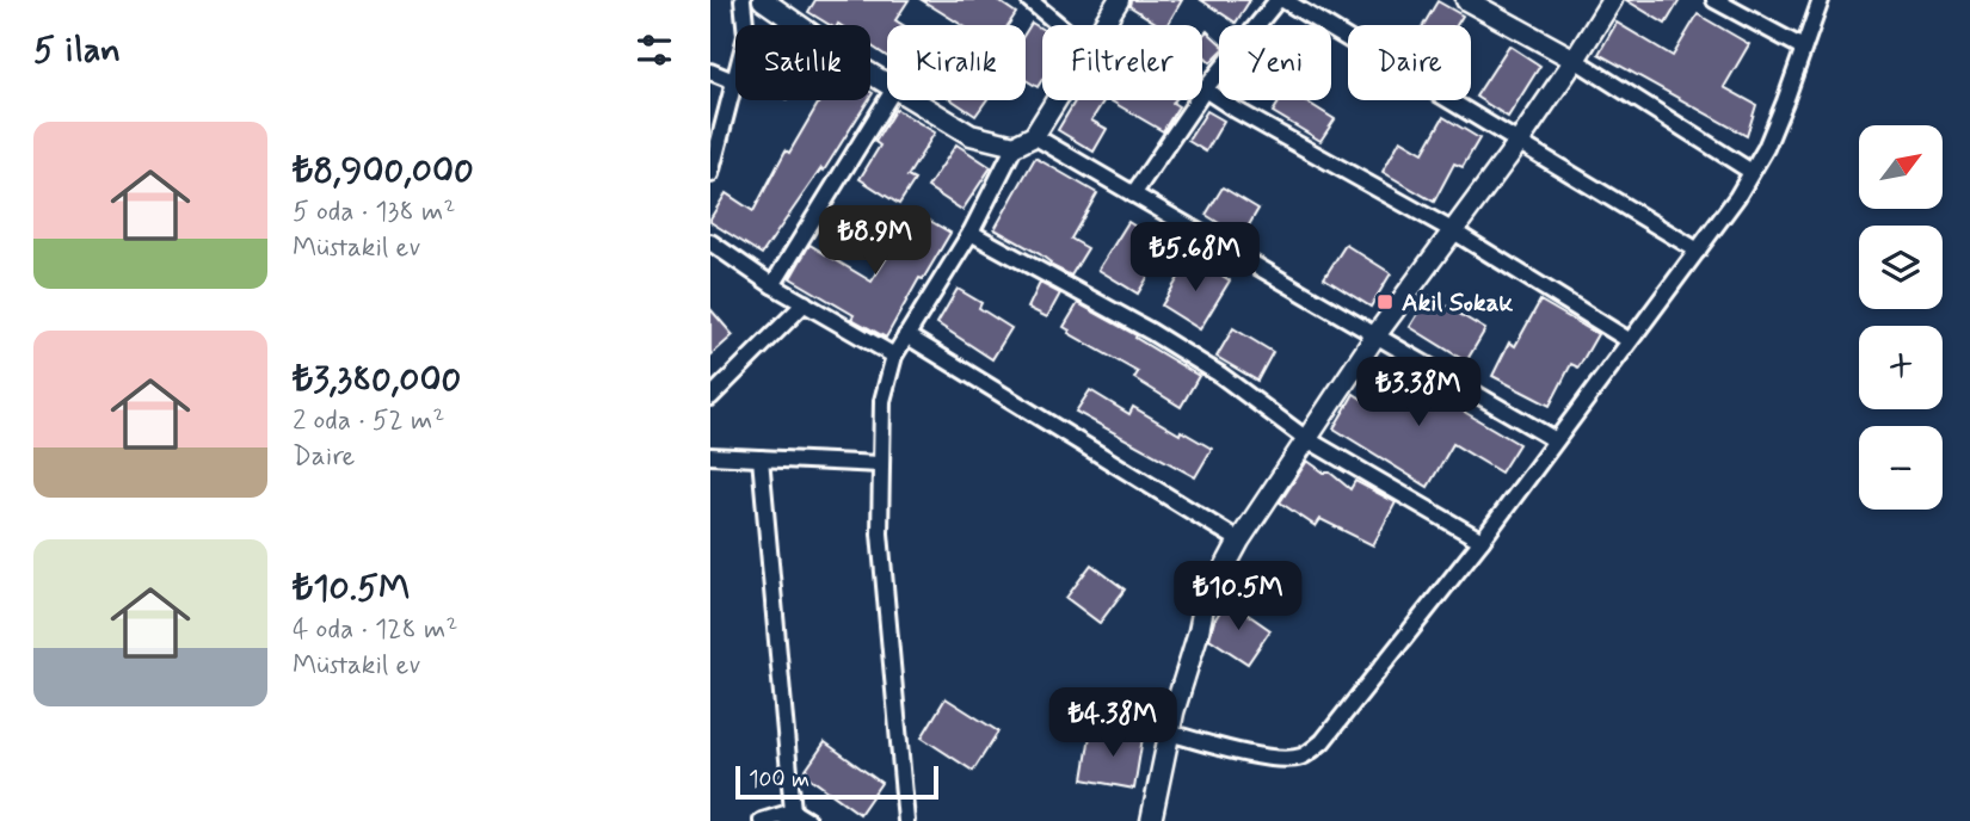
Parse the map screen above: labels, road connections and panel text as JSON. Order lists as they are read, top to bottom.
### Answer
{
  "places": {
    "transit": ["Akil Sokak"]
  },
  "scale_bar": "100 m",
  "north": "top right",
  "page": {
    "heading": "5 ilan",
    "chip": [
      "Satılık",
      "Kiralık",
      "Filtreler",
      "Yeni",
      "Daire"
    ],
    "list": [
      {
        "name": "₺8,900,000",
        "note": "5 oda · 138 m² · Müstakil ev"
      },
      {
        "name": "₺3,380,000",
        "note": "2 oda · 52 m² · Daire"
      },
      {
        "name": "₺10.5M",
        "note": "4 oda · 128 m² · Müstakil ev"
      }
    ],
    "map_buttons": ["+", "−"],
    "price": [
      "₺8.9M",
      "₺5.68M",
      "₺3.38M",
      "₺10.5M",
      "₺4.38M"
    ],
    "scale": "100 m"
  }
}
